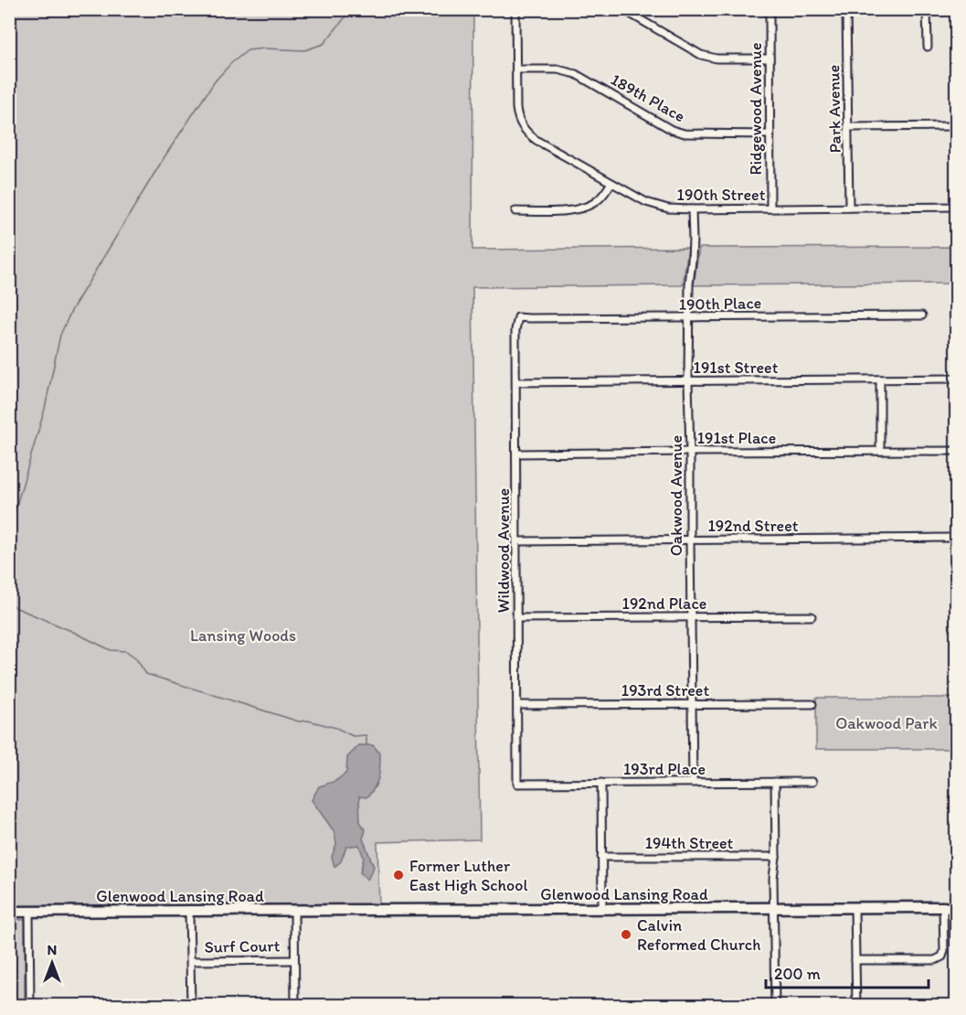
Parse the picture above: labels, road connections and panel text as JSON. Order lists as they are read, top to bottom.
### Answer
{
  "streets": {
    "main road": ["Glenwood Lansing Road"],
    "street": [
      "189th Place",
      "Ridgewood Avenue",
      "Park Avenue",
      "190th Street",
      "190th Place",
      "191st Street",
      "191st Place",
      "Oakwood Avenue",
      "192nd Street",
      "Wildwood Avenue",
      "192nd Place",
      "193rd Street",
      "193rd Place",
      "194th Street",
      "Surf Court"
    ]
  },
  "crossings": [
    ["189th Place", "Ridgewood Avenue"],
    ["189th Place", "190th Street"],
    ["Ridgewood Avenue", "190th Street"],
    ["Park Avenue", "190th Street"],
    ["190th Street", "Oakwood Avenue"],
    ["190th Place", "Oakwood Avenue"],
    ["190th Place", "Wildwood Avenue"],
    ["191st Street", "Oakwood Avenue"],
    ["191st Street", "Wildwood Avenue"],
    ["191st Place", "Oakwood Avenue"],
    ["191st Place", "Wildwood Avenue"],
    ["Oakwood Avenue", "192nd Street"],
    ["Oakwood Avenue", "192nd Place"],
    ["Oakwood Avenue", "193rd Street"],
    ["Oakwood Avenue", "193rd Place"],
    ["192nd Street", "Wildwood Avenue"],
    ["Wildwood Avenue", "192nd Place"],
    ["Wildwood Avenue", "193rd Street"],
    ["Wildwood Avenue", "193rd Place"]
  ],
  "parks": ["Lansing Woods", "Oakwood Park"],
  "places": ["Former Luther East High School", "Calvin Reformed Church"],
  "scale_bar": "200 m",
  "north": "top"
}
